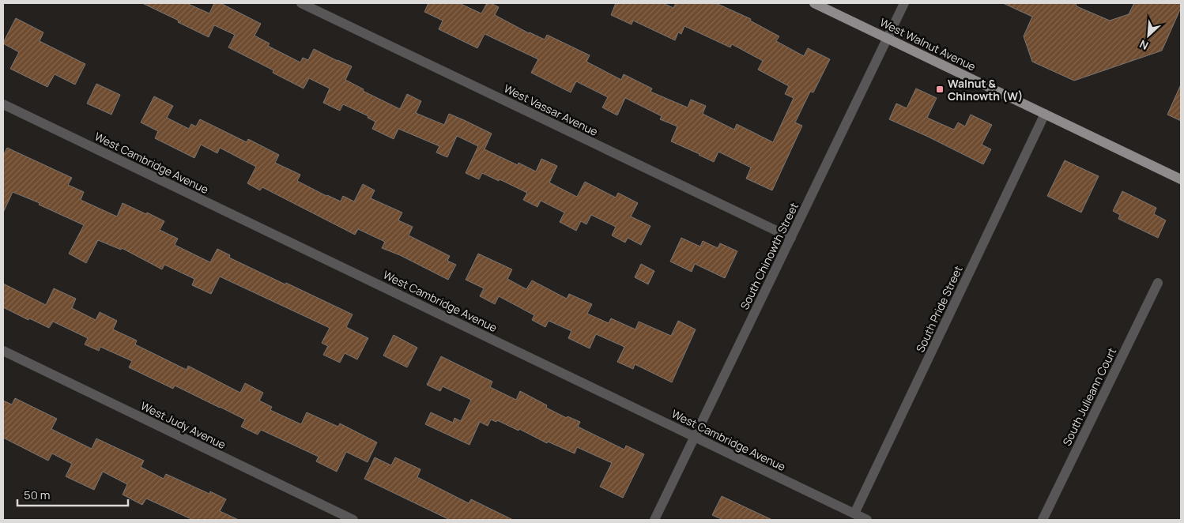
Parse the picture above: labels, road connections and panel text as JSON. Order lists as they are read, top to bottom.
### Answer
{
  "streets": {
    "main road": ["West Walnut Avenue"],
    "street": [
      "West Vassar Avenue",
      "West Cambridge Avenue",
      "South Chinowth Street",
      "South Pride Street",
      "South Julieann Court",
      "West Judy Avenue"
    ]
  },
  "crossings": [
    ["West Walnut Avenue", "South Chinowth Street"],
    ["West Walnut Avenue", "South Pride Street"],
    ["West Vassar Avenue", "South Chinowth Street"],
    ["West Cambridge Avenue", "South Chinowth Street"],
    ["West Cambridge Avenue", "South Pride Street"]
  ],
  "places": {
    "transit": ["Walnut & Chinowth (W)"]
  },
  "scale_bar": "50 m",
  "north": "bottom left"
}
